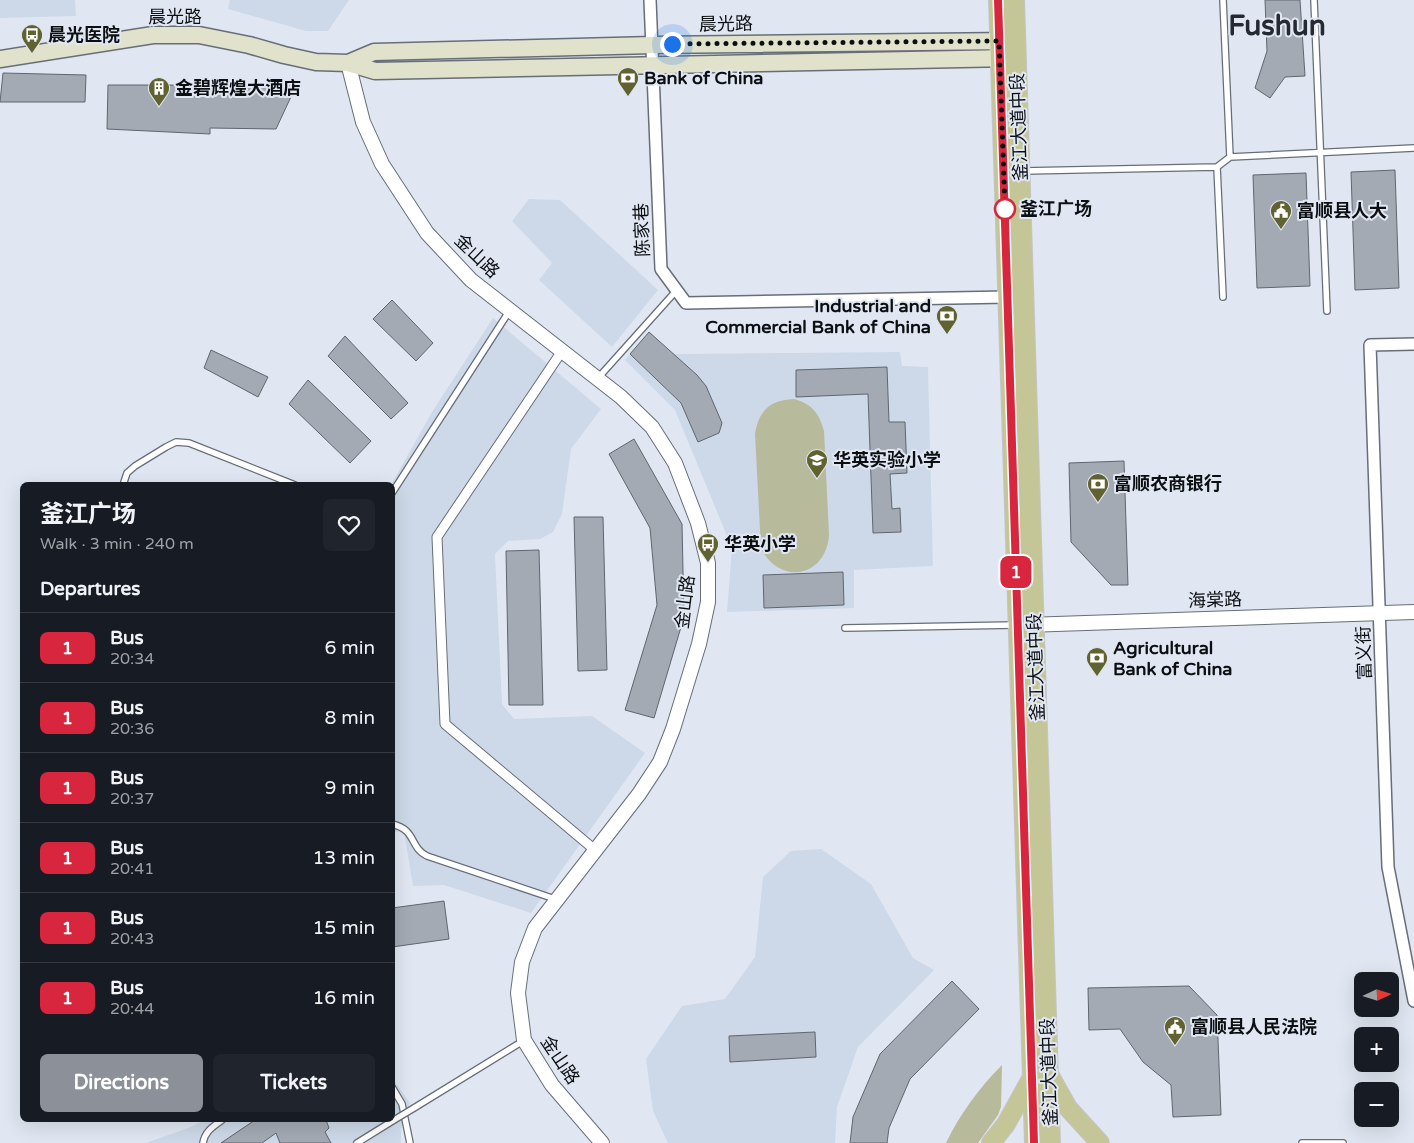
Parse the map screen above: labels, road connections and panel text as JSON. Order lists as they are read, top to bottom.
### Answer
{
  "streets": {
    "main road": ["晨光路", "釜江大道中段"],
    "street": [
      "陈家巷",
      "金山路",
      "海棠路",
      "富义街"
    ]
  },
  "crossings": [
    ["晨光路", "釜江大道中段"],
    ["晨光路", "陈家巷"],
    ["晨光路", "金山路"],
    ["釜江大道中段", "陈家巷"],
    ["釜江大道中段", "海棠路"],
    ["海棠路", "富义街"]
  ],
  "districts": ["Fushun"],
  "places": {
    "bus stop": ["晨光医院", "华英小学"],
    "bank": [
      "Bank of China",
      "Industrial and Commercial Bank of China",
      "富顺农商银行",
      "Agricultural Bank of China"
    ],
    "building": ["金碧辉煌大酒店"],
    "other": ["釜江广场"],
    "public building": ["富顺县人大", "富顺县人民法院"],
    "school or university": ["华英实验小学"]
  },
  "lines": ["bus line 1"],
  "north": "right",
  "page": {
    "on_map": "1",
    "heading": [
      ["釜江广场", "Walk · 3 min · 240 m"],
      "Departures"
    ],
    "list": [
      {
        "mark": "1",
        "name": "Bus",
        "note": "20:34",
        "value": "6 min"
      },
      {
        "mark": "1",
        "name": "Bus",
        "note": "20:36",
        "value": "8 min"
      },
      {
        "mark": "1",
        "name": "Bus",
        "note": "20:37",
        "value": "9 min"
      },
      {
        "mark": "1",
        "name": "Bus",
        "note": "20:41",
        "value": "13 min"
      },
      {
        "mark": "1",
        "name": "Bus",
        "note": "20:43",
        "value": "15 min"
      },
      {
        "mark": "1",
        "name": "Bus",
        "note": "20:44",
        "value": "16 min"
      }
    ],
    "map_buttons": ["+", "−"],
    "buttons": ["Directions", "Tickets"]
  }
}
